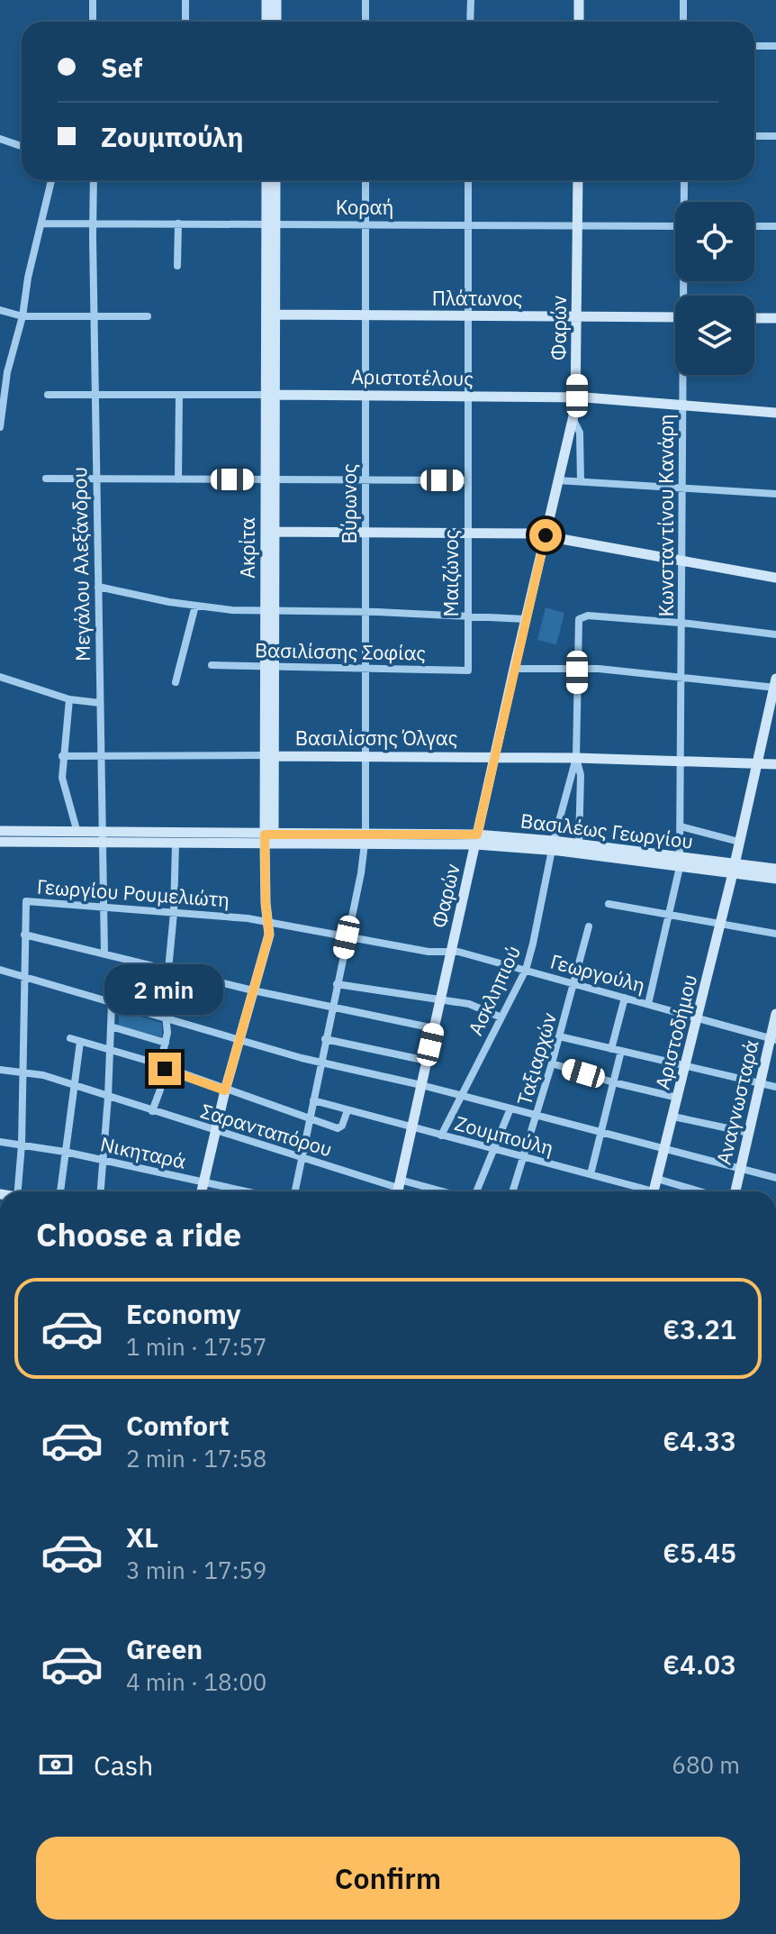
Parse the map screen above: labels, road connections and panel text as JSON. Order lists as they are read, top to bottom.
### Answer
{
  "streets": {
    "street": [
      "Κοραή",
      "Πλάτωνος",
      "Φαρών",
      "Αριστοτέλους",
      "Βύρωνος",
      "Κωνσταντίνου Κανάρη",
      "Ακρίτα",
      "Μεγάλου Αλεξάνδρου",
      "Μαιζώνος",
      "Βασιλίσσης Σοφίας",
      "Βασιλίσσης Όλγας",
      "Βασιλέως Γεωργίου",
      "Γεωργίου Ρουμελιώτη",
      "Γεωργούλη",
      "Ασκληπιού",
      "Αριστοδήμου",
      "Ταξιαρχών",
      "Αναγνωσταρά",
      "Σαρανταπόρου",
      "Ζουμπούλη",
      "Νικηταρά"
    ]
  },
  "crossings": [
    ["Κοραή", "Φαρών"],
    ["Κοραή", "Βύρωνος"],
    ["Κοραή", "Ακρίτα"],
    ["Κοραή", "Μεγάλου Αλεξάνδρου"],
    ["Κοραή", "Μαιζώνος"],
    ["Πλάτωνος", "Φαρών"],
    ["Πλάτωνος", "Βύρωνος"],
    ["Πλάτωνος", "Ακρίτα"],
    ["Πλάτωνος", "Μαιζώνος"],
    ["Φαρών", "Αριστοτέλους"],
    ["Φαρών", "Βασιλίσσης Όλγας"],
    ["Φαρών", "Βασιλέως Γεωργίου"],
    ["Φαρών", "Γεωργίου Ρουμελιώτη"],
    ["Φαρών", "Γεωργούλη"],
    ["Φαρών", "Σαρανταπόρου"],
    ["Φαρών", "Ζουμπούλη"],
    ["Αριστοτέλους", "Βύρωνος"],
    ["Αριστοτέλους", "Κωνσταντίνου Κανάρη"],
    ["Αριστοτέλους", "Ακρίτα"],
    ["Αριστοτέλους", "Μεγάλου Αλεξάνδρου"],
    ["Αριστοτέλους", "Μαιζώνος"],
    ["Βύρωνος", "Βασιλίσσης Σοφίας"],
    ["Βύρωνος", "Βασιλίσσης Όλγας"],
    ["Βύρωνος", "Βασιλέως Γεωργίου"],
    ["Βύρωνος", "Γεωργίου Ρουμελιώτη"],
    ["Βύρωνος", "Σαρανταπόρου"],
    ["Βύρωνος", "Ζουμπούλη"],
    ["Κωνσταντίνου Κανάρη", "Βασιλίσσης Όλγας"],
    ["Κωνσταντίνου Κανάρη", "Βασιλέως Γεωργίου"],
    ["Κωνσταντίνου Κανάρη", "Γεωργούλη"],
    ["Ακρίτα", "Βασιλίσσης Σοφίας"],
    ["Ακρίτα", "Βασιλίσσης Όλγας"],
    ["Ακρίτα", "Βασιλέως Γεωργίου"],
    ["Ακρίτα", "Γεωργίου Ρουμελιώτη"],
    ["Ακρίτα", "Σαρανταπόρου"],
    ["Ακρίτα", "Νικηταρά"],
    ["Μεγάλου Αλεξάνδρου", "Βασιλίσσης Όλγας"],
    ["Μεγάλου Αλεξάνδρου", "Βασιλέως Γεωργίου"],
    ["Μεγάλου Αλεξάνδρου", "Γεωργίου Ρουμελιώτη"],
    ["Μαιζώνος", "Βασιλίσσης Σοφίας"],
    ["Βασιλίσσης Όλγας", "Ασκληπιού"],
    ["Βασιλίσσης Όλγας", "Αριστοδήμου"],
    ["Βασιλέως Γεωργίου", "Ασκληπιού"],
    ["Βασιλέως Γεωργίου", "Αριστοδήμου"],
    ["Γεωργίου Ρουμελιώτη", "Γεωργούλη"],
    ["Γεωργούλη", "Ασκληπιού"],
    ["Γεωργούλη", "Αριστοδήμου"],
    ["Γεωργούλη", "Ταξιαρχών"],
    ["Γεωργούλη", "Αναγνωσταρά"],
    ["Ασκληπιού", "Ζουμπούλη"],
    ["Ταξιαρχών", "Ζουμπούλη"]
  ],
  "page": {
    "banner": ["Sef", "Ζουμπούλη"],
    "bubble": "2 min",
    "heading": "Choose a ride",
    "list": [
      {
        "name": "Economy",
        "note": "1 min · 17:57",
        "value": "€3.21"
      },
      {
        "name": "Comfort",
        "note": "2 min · 17:58",
        "value": "€4.33"
      },
      {
        "name": "XL",
        "note": "3 min · 17:59",
        "value": "€5.45"
      },
      {
        "name": "Green",
        "note": "4 min · 18:00",
        "value": "€4.03"
      }
    ],
    "pay": ["Cash", "680 m"],
    "buttons": "Confirm"
  }
}
